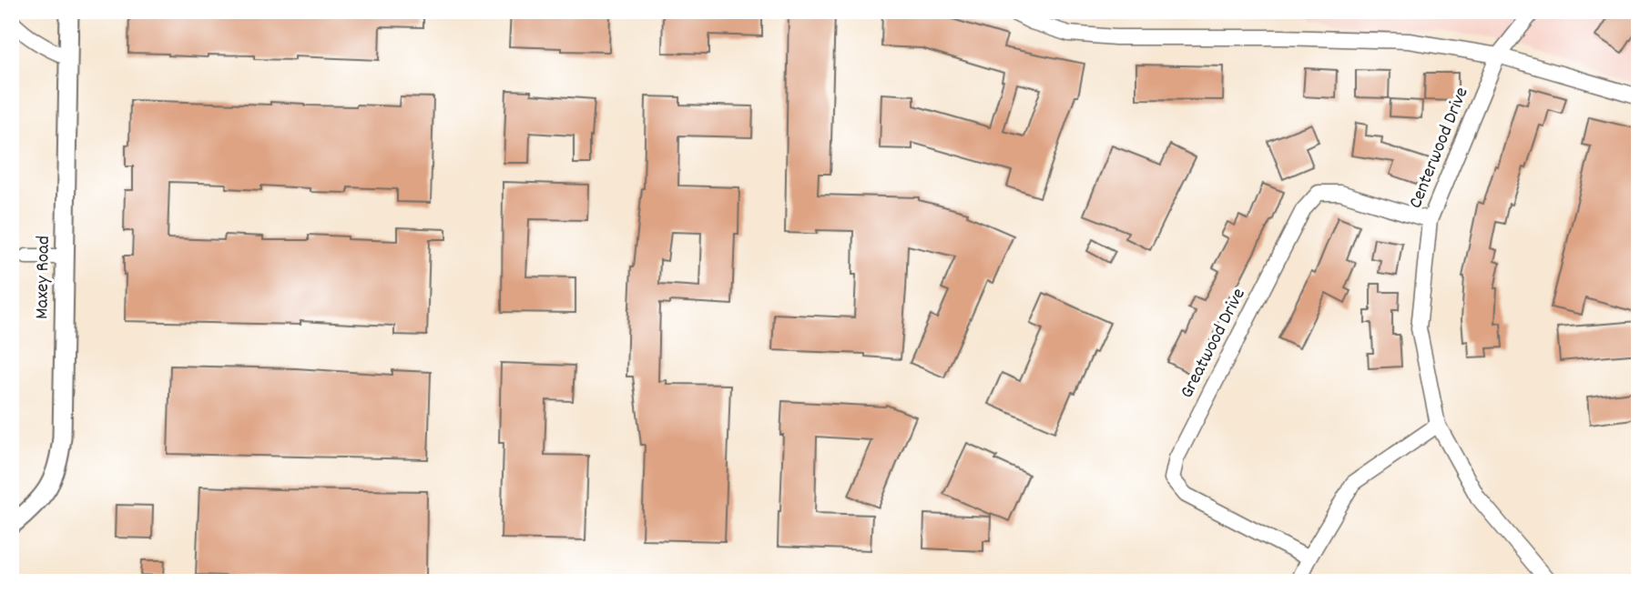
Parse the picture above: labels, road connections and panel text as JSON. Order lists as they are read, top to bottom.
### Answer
{
  "streets": {
    "street": ["Centerwood Drive", "Maxey Road", "Greatwood Drive"]
  },
  "crossings": [
    ["Centerwood Drive", "Greatwood Drive"]
  ]
}
